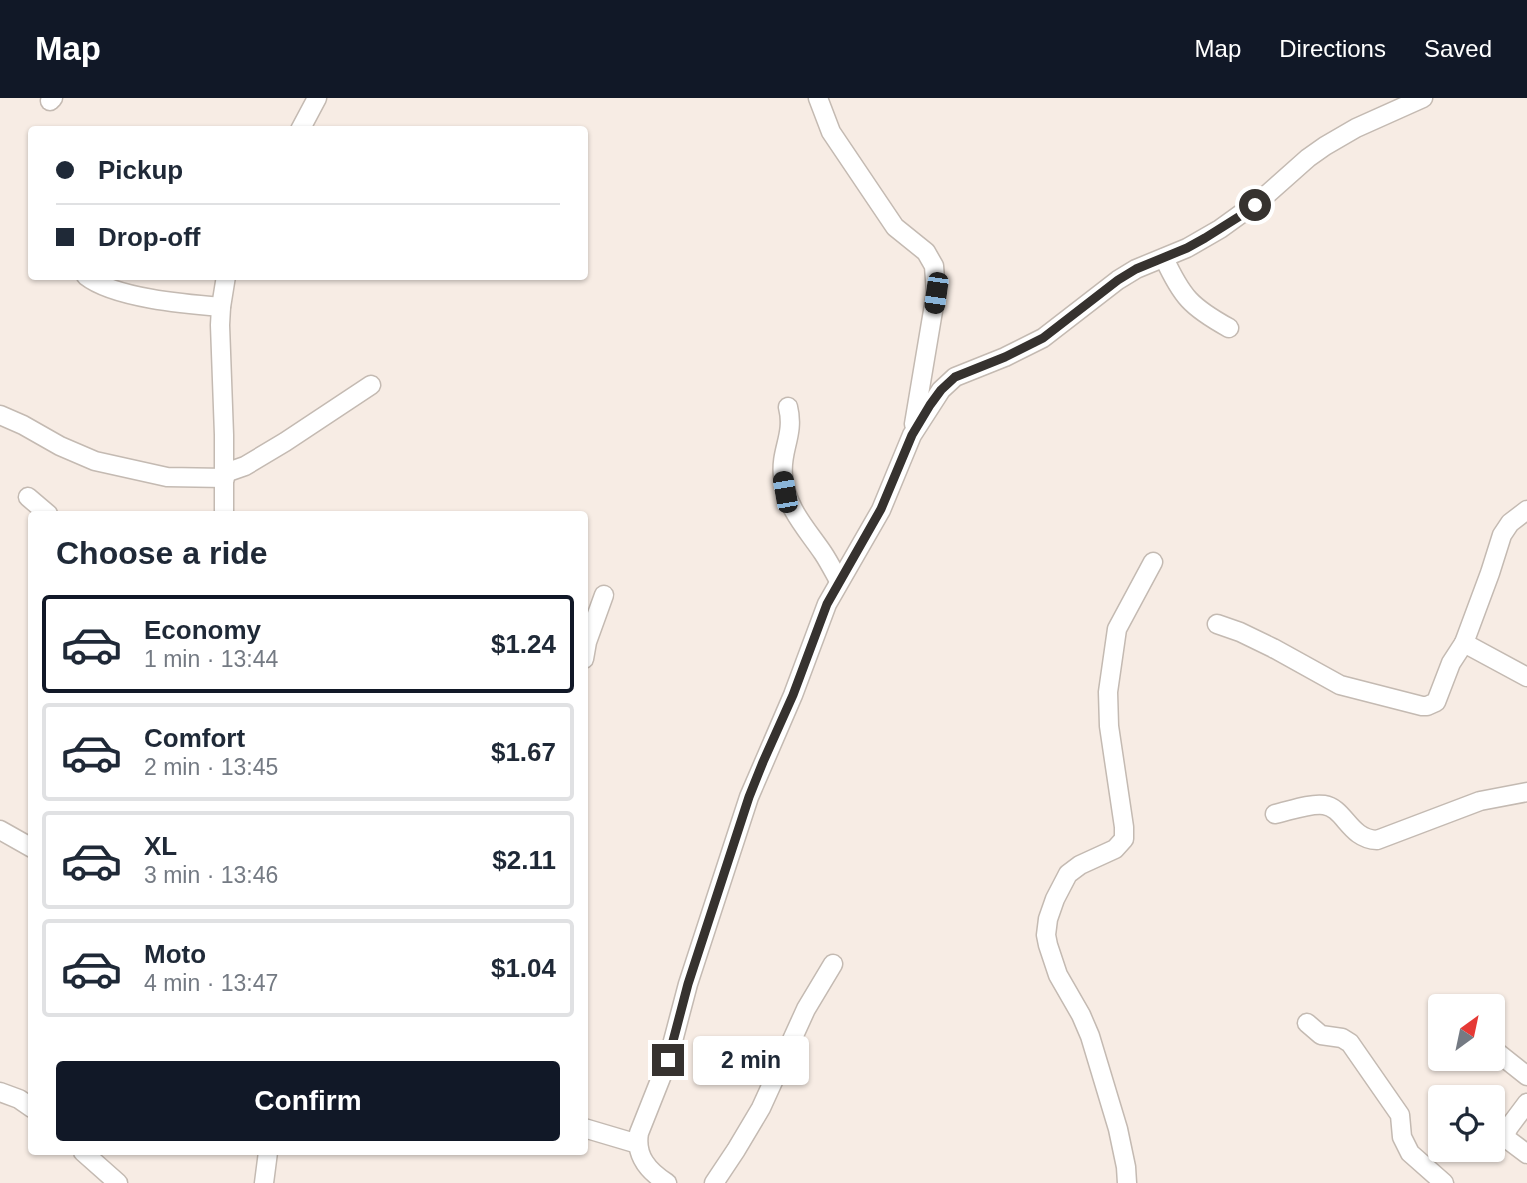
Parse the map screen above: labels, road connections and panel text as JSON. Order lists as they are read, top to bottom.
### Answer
{
  "north": "top right",
  "page": {
    "header": "Map",
    "nav": ["Map", "Directions", "Saved"],
    "banner": ["Pickup", "Drop-off"],
    "heading": "Choose a ride",
    "list": [
      {
        "name": "Economy",
        "note": "1 min · 13:44",
        "value": "$1.24"
      },
      {
        "name": "Comfort",
        "note": "2 min · 13:45",
        "value": "$1.67"
      },
      {
        "name": "XL",
        "note": "3 min · 13:46",
        "value": "$2.11"
      },
      {
        "name": "Moto",
        "note": "4 min · 13:47",
        "value": "$1.04"
      }
    ],
    "bubble": "2 min",
    "buttons": "Confirm"
  }
}
